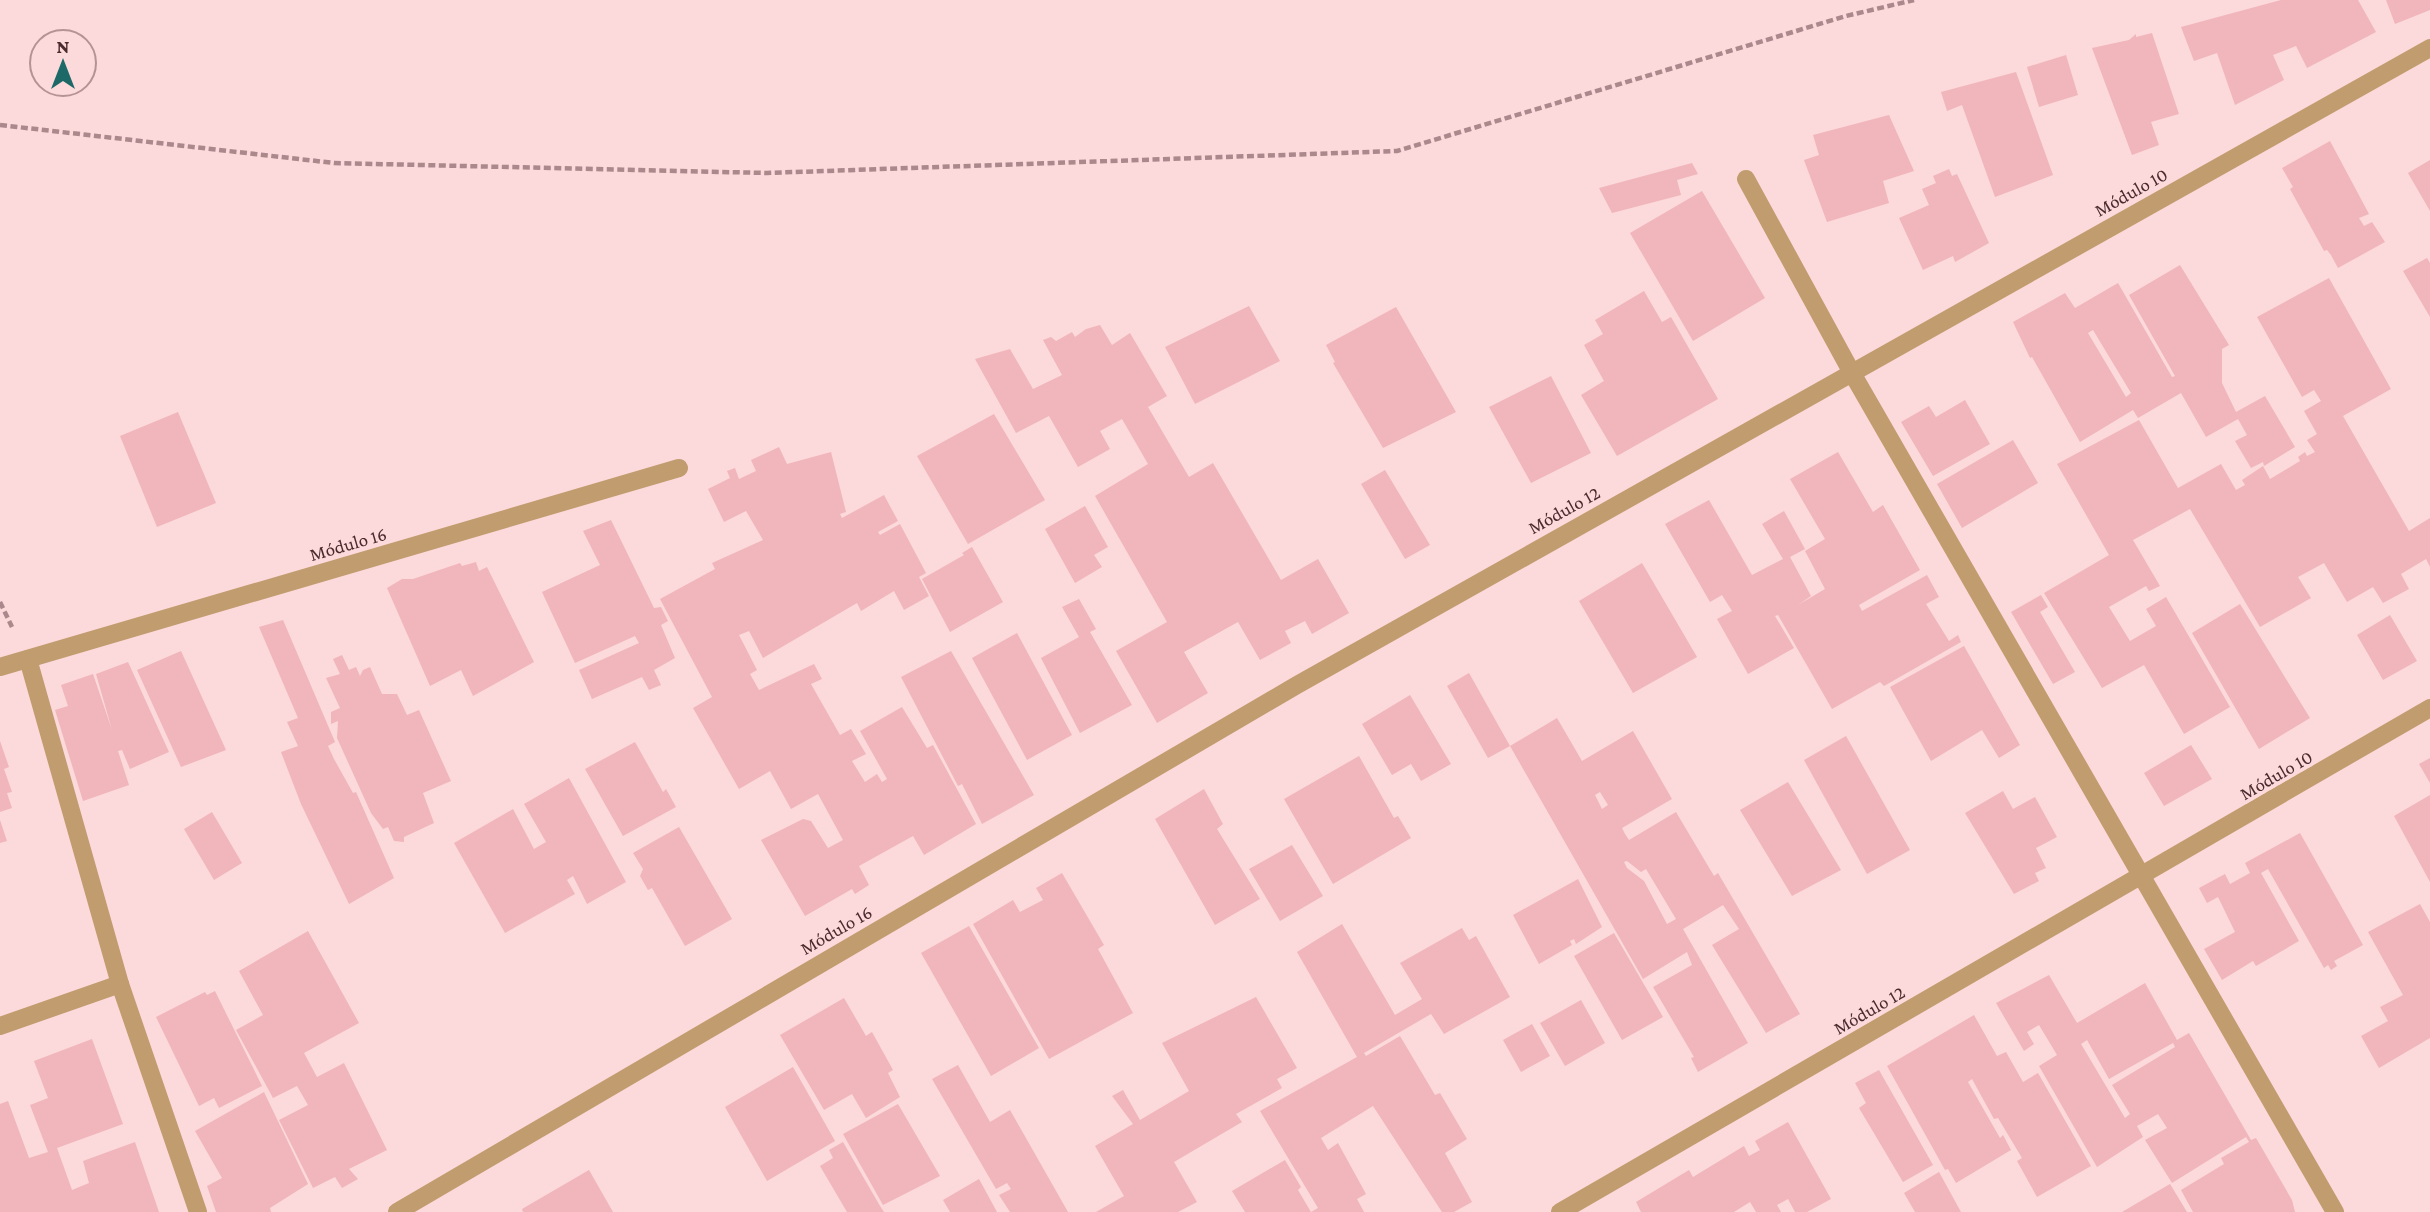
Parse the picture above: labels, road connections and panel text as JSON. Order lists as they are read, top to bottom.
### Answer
{
  "streets": {
    "street": ["Módulo 10", "Módulo 12", "Módulo 16"]
  },
  "crossings": [
    ["Módulo 10", "Módulo 12"],
    ["Módulo 12", "Módulo 16"]
  ],
  "north": "top"
}
